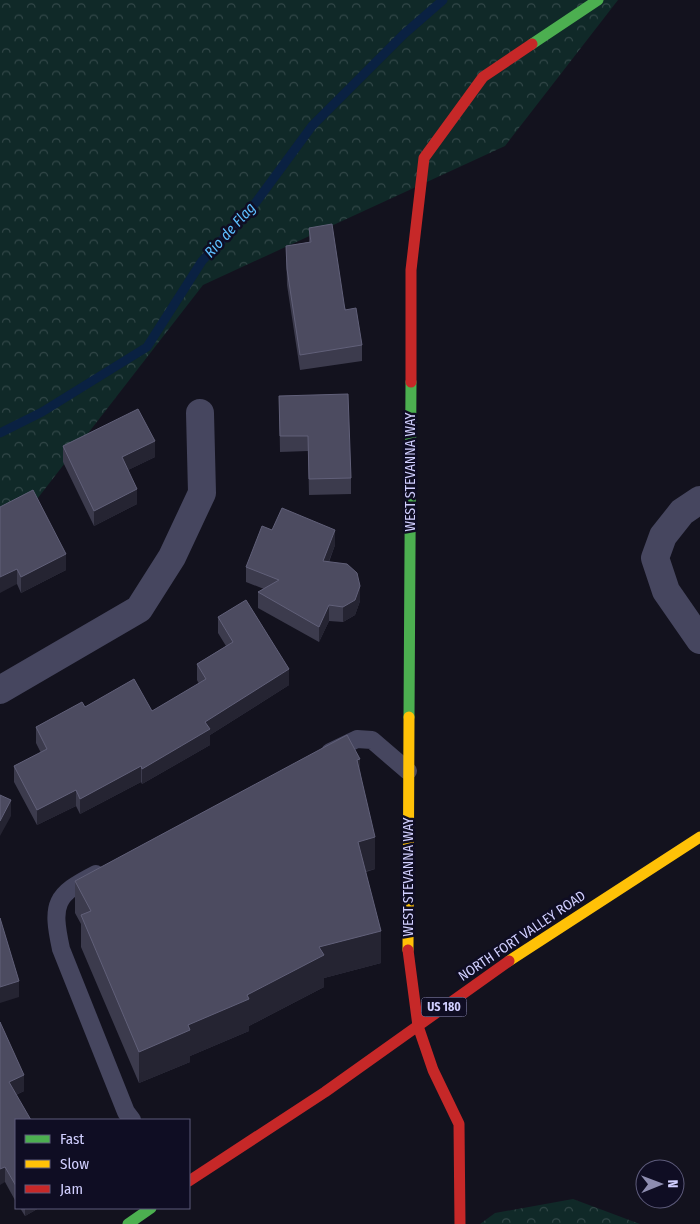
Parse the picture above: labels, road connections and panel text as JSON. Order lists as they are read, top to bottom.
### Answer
{
  "streets": {
    "street": ["WEST STEVANNA WAY", "NORTH FORT VALLEY ROAD", "US 180"]
  },
  "crossings": [
    ["WEST STEVANNA WAY", "NORTH FORT VALLEY ROAD"]
  ],
  "water": ["Rio de Flag"],
  "legend": ["Fast", "Slow", "Jam"],
  "north": "right"
}
